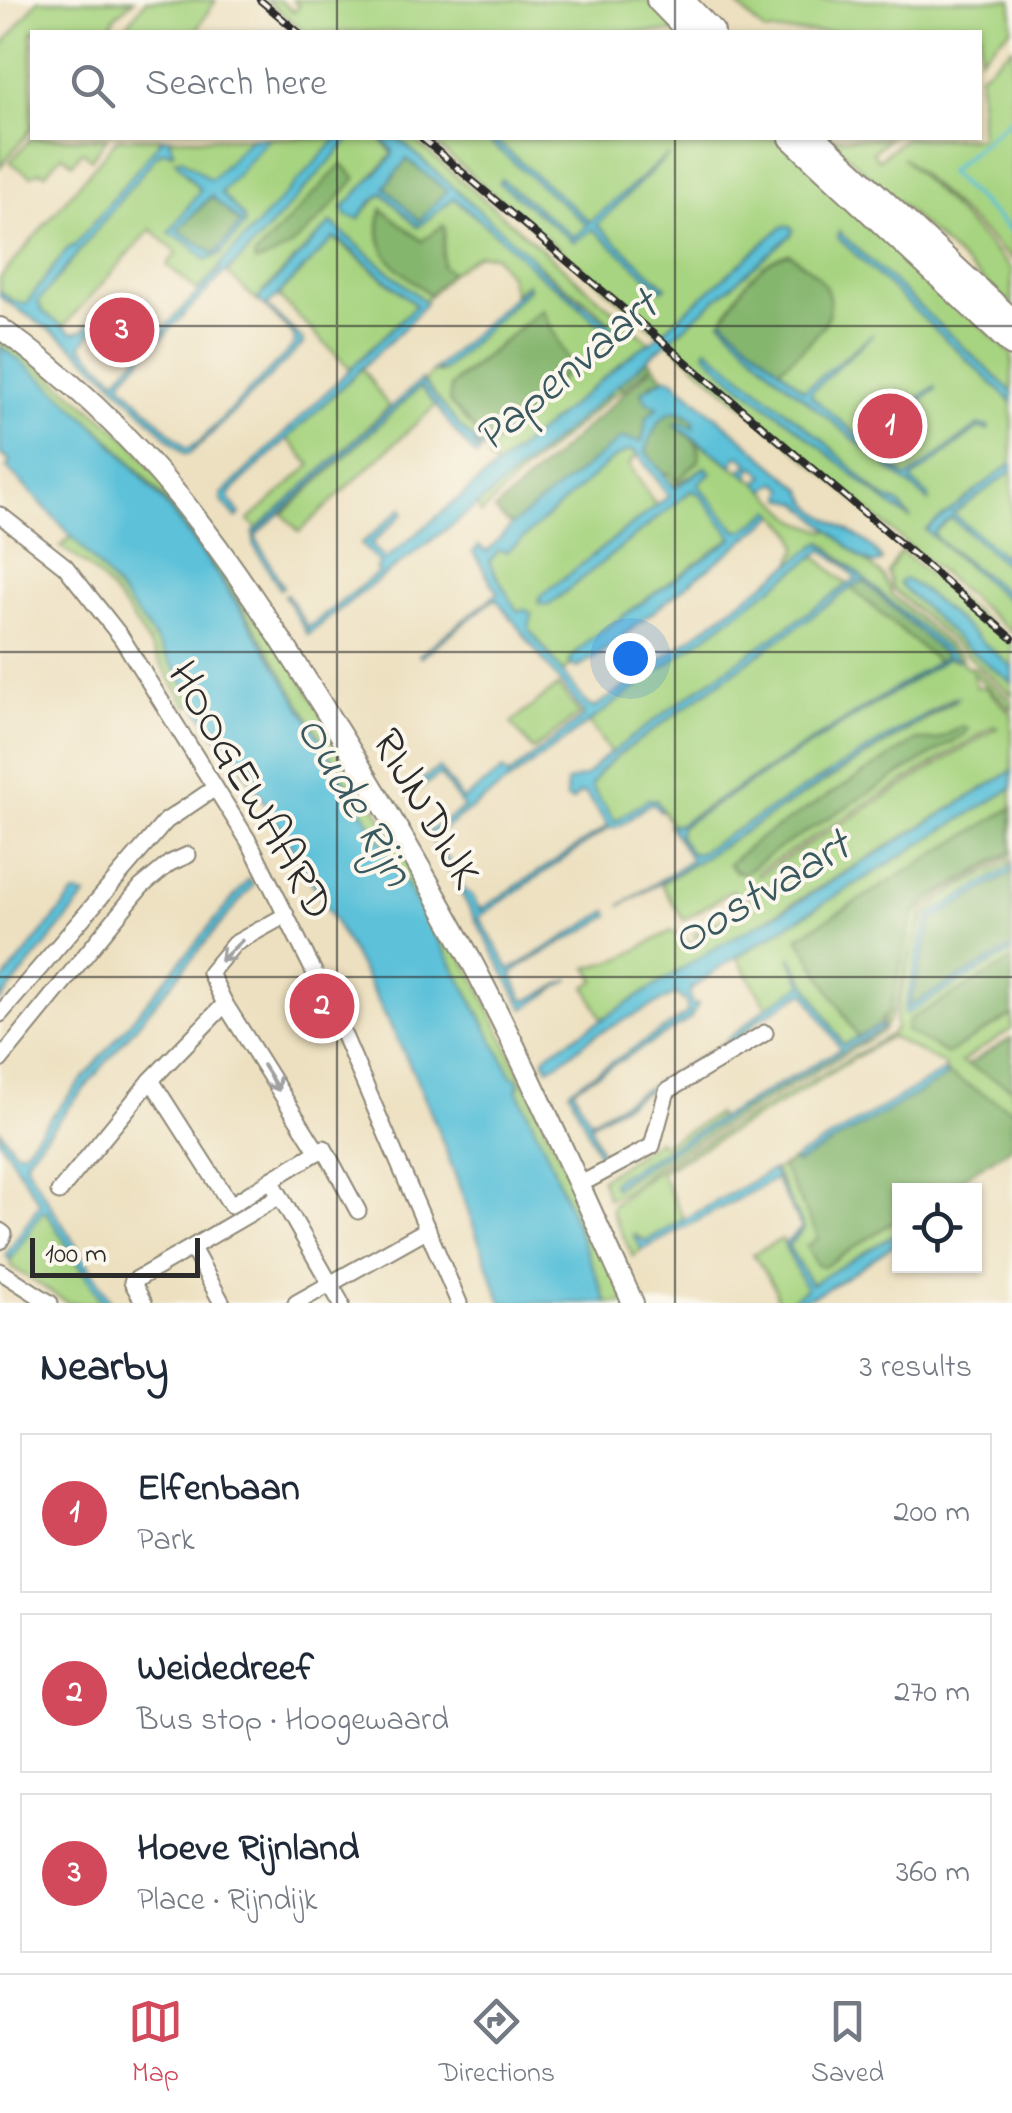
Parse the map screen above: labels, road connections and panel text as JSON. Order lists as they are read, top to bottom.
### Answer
{
  "streets": {
    "main road": ["RIJNDIJK"],
    "street": ["HOOGEWAARD"]
  },
  "water": ["Papenvaart", "Oude Rijn", "Oostvaart"],
  "scale_bar": "100 m",
  "page": {
    "search": "Search here",
    "pins": ["3", "1", "2"],
    "scale": "100 m",
    "heading": ["Nearby", "3 results"],
    "list": [
      {
        "mark": "1",
        "name": "Elfenbaan",
        "note": "Park",
        "value": "200 m"
      },
      {
        "mark": "2",
        "name": "Weidedreef",
        "note": "Bus stop · Hoogewaard",
        "value": "270 m"
      },
      {
        "mark": "3",
        "name": "Hoeve Rijnland",
        "note": "Place · Rijndijk",
        "value": "360 m"
      }
    ],
    "nav": ["Map", "Directions", "Saved"]
  }
}
